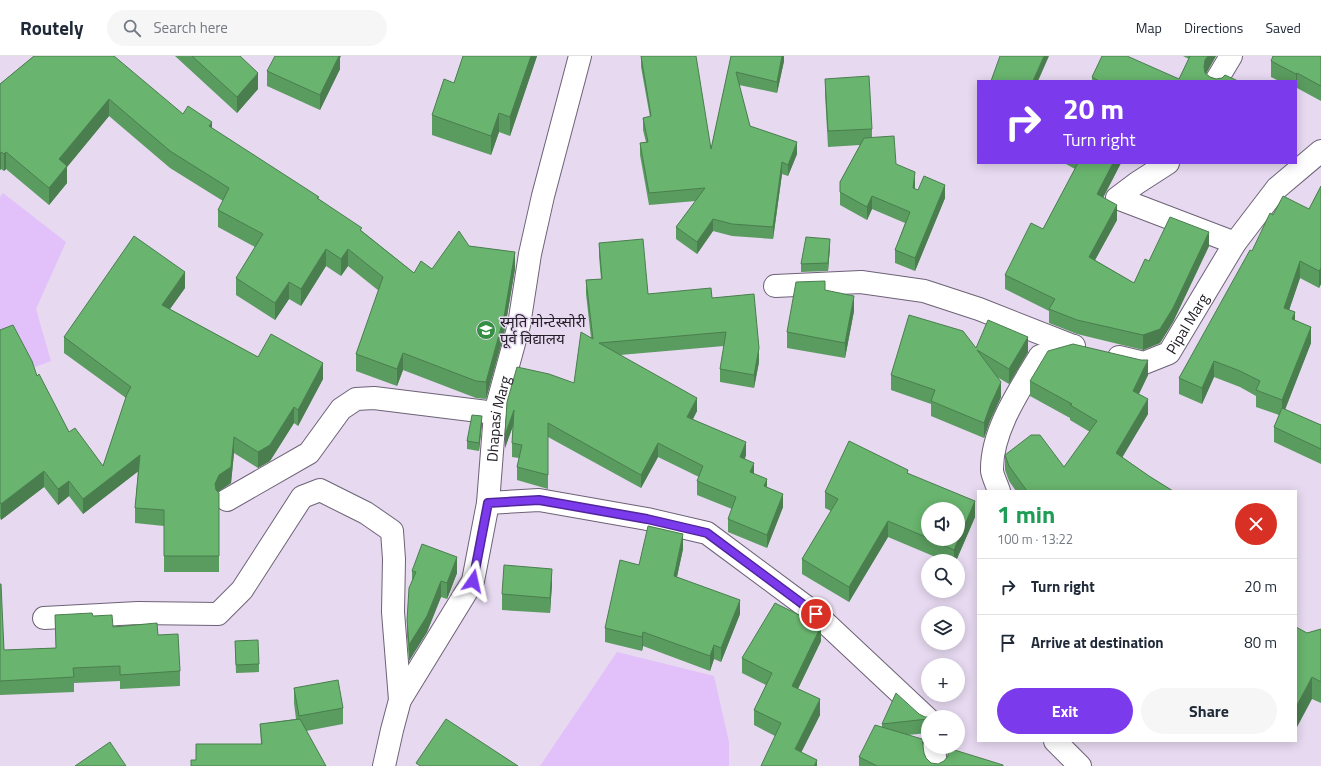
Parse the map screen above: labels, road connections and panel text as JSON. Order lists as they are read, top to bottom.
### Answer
{
  "streets": {
    "street": ["Pipal Marg", "Dhapasi Marg"]
  },
  "places": {
    "school or university": ["स्मृति मोन्टेस्सोरी पूर्व विद्यालय"]
  },
  "page": {
    "header": "Routely",
    "search": "Search here",
    "nav": ["Map", "Directions", "Saved"],
    "turn": ["20 m", "Turn right"],
    "heading": ["1 min", "100 m · 13:22"],
    "map_buttons": ["+", "−"],
    "list": [
      {
        "name": "Turn right",
        "value": "20 m"
      },
      {
        "name": "Arrive at destination",
        "value": "80 m"
      }
    ],
    "buttons": ["Exit", "Share"]
  }
}
